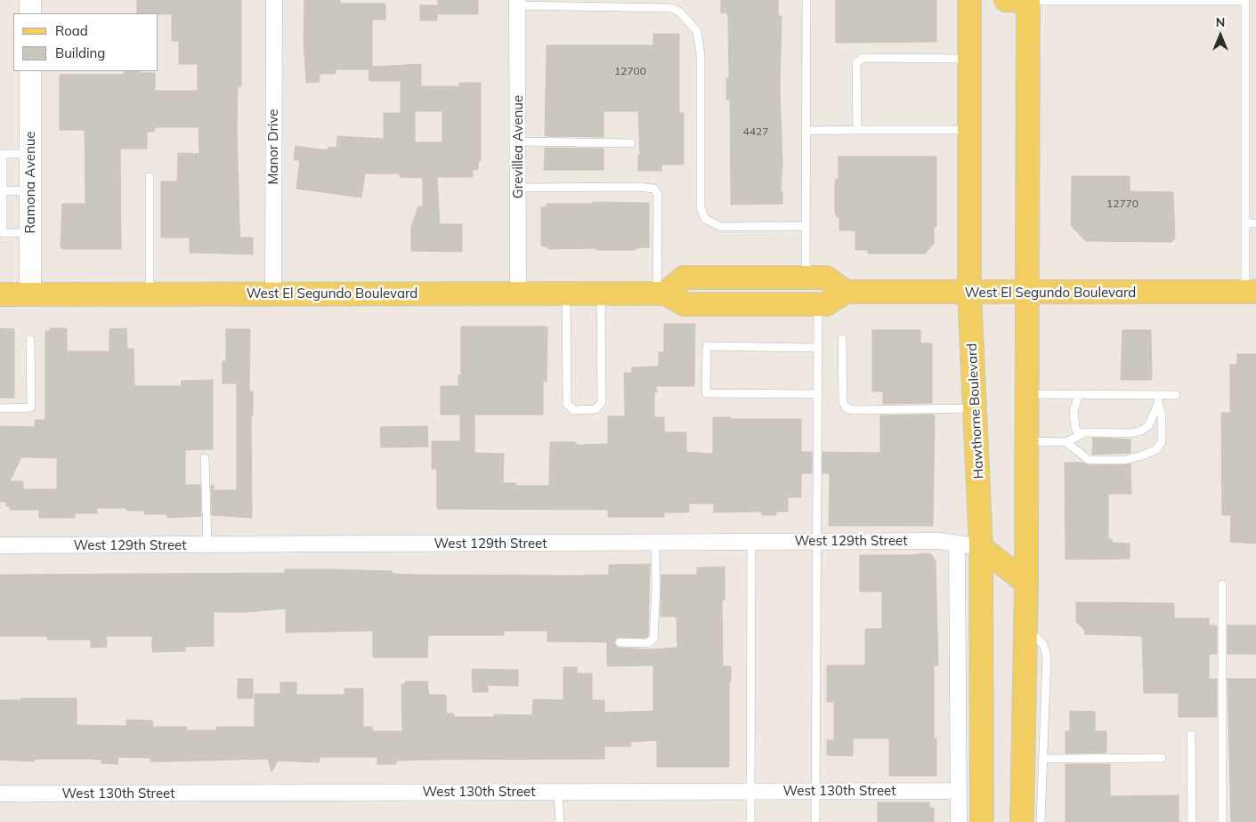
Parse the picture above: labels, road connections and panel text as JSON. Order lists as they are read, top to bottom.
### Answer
{
  "streets": {
    "main road": ["West El Segundo Boulevard", "Hawthorne Boulevard"],
    "street": [
      "Manor Drive",
      "Grevillea Avenue",
      "Ramona Avenue",
      "West 129th Street",
      "West 130th Street"
    ]
  },
  "crossings": [
    ["Manor Drive", "West El Segundo Boulevard"],
    ["Grevillea Avenue", "West El Segundo Boulevard"],
    ["Ramona Avenue", "West El Segundo Boulevard"],
    ["West El Segundo Boulevard", "Hawthorne Boulevard"],
    ["Hawthorne Boulevard", "West 129th Street"]
  ],
  "house_numbers": ["12700", "4427", "12770"],
  "legend": ["Road", "Building"],
  "north": "top"
}
